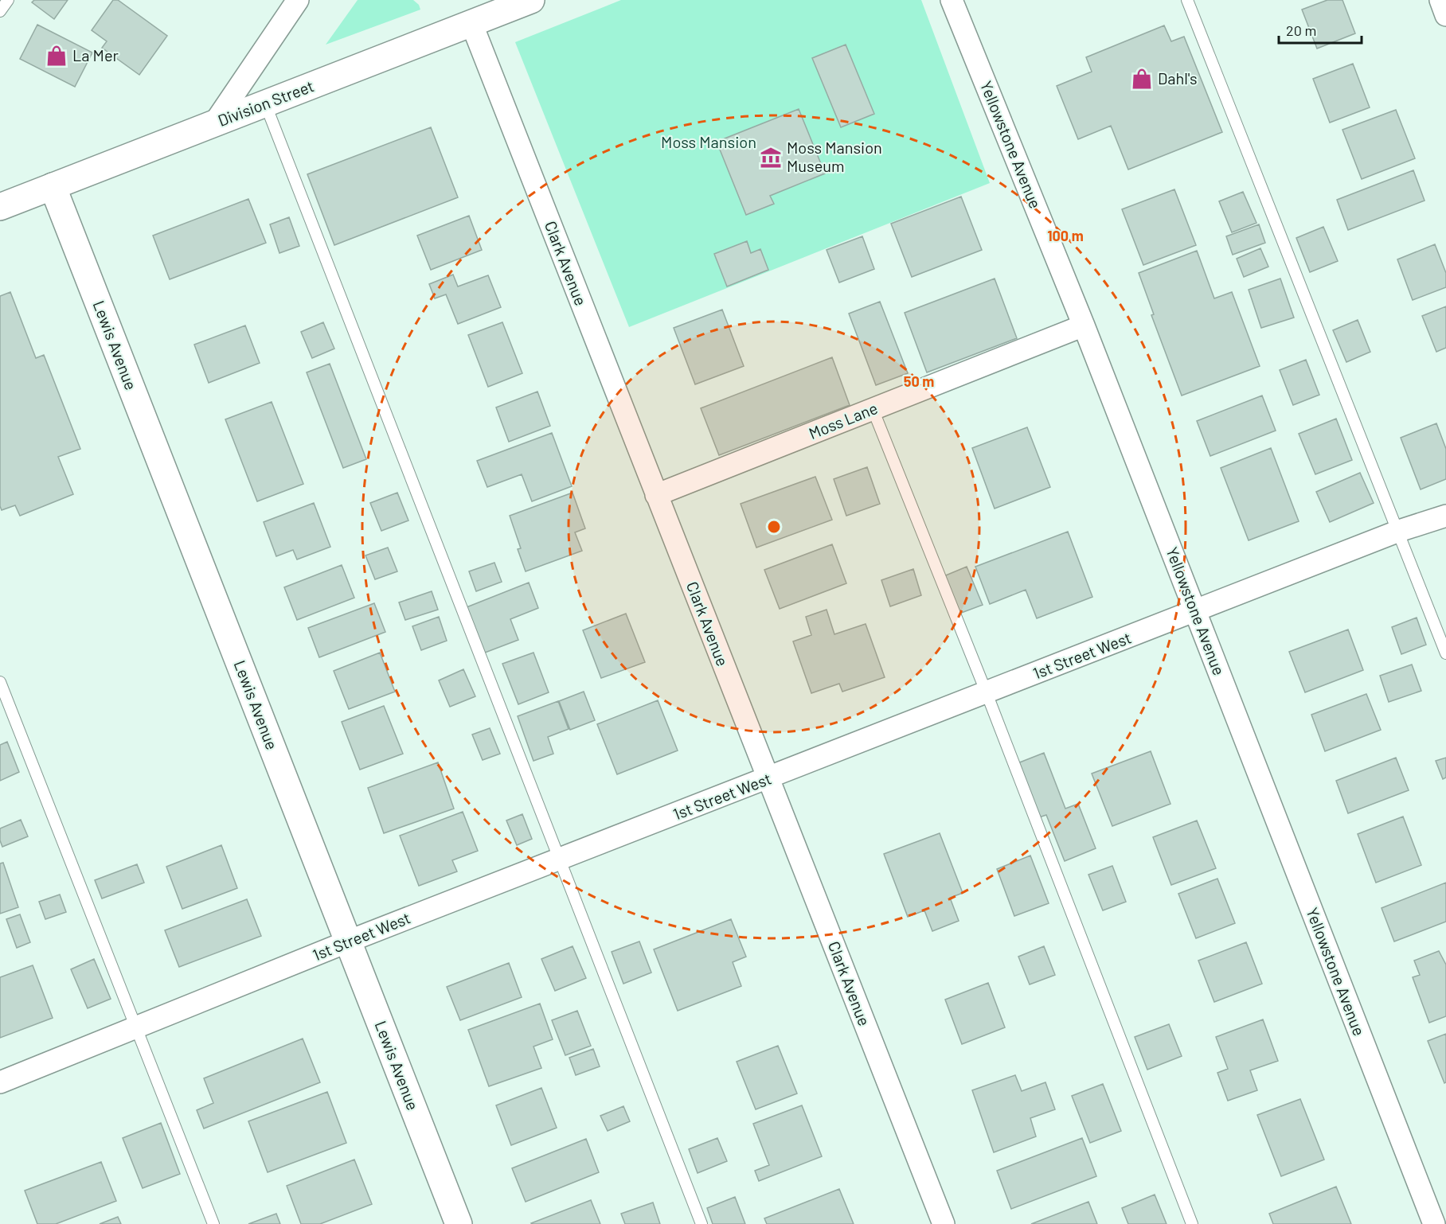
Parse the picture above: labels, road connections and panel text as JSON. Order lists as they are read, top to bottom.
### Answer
{
  "streets": {
    "street": [
      "Division Street",
      "Yellowstone Avenue",
      "Clark Avenue",
      "Lewis Avenue",
      "Moss Lane",
      "1st Street West"
    ]
  },
  "crossings": [
    ["Division Street", "Clark Avenue"],
    ["Division Street", "Lewis Avenue"],
    ["Yellowstone Avenue", "Moss Lane"],
    ["Yellowstone Avenue", "1st Street West"],
    ["Clark Avenue", "Moss Lane"],
    ["Clark Avenue", "1st Street West"],
    ["Lewis Avenue", "1st Street West"]
  ],
  "parks": ["Moss Mansion"],
  "places": {
    "shop": ["La Mer", "Dahl's"],
    "museum": ["Moss Mansion Museum"]
  },
  "scale_bar": "20 m",
  "rings": ["100 m", "50 m"]
}
